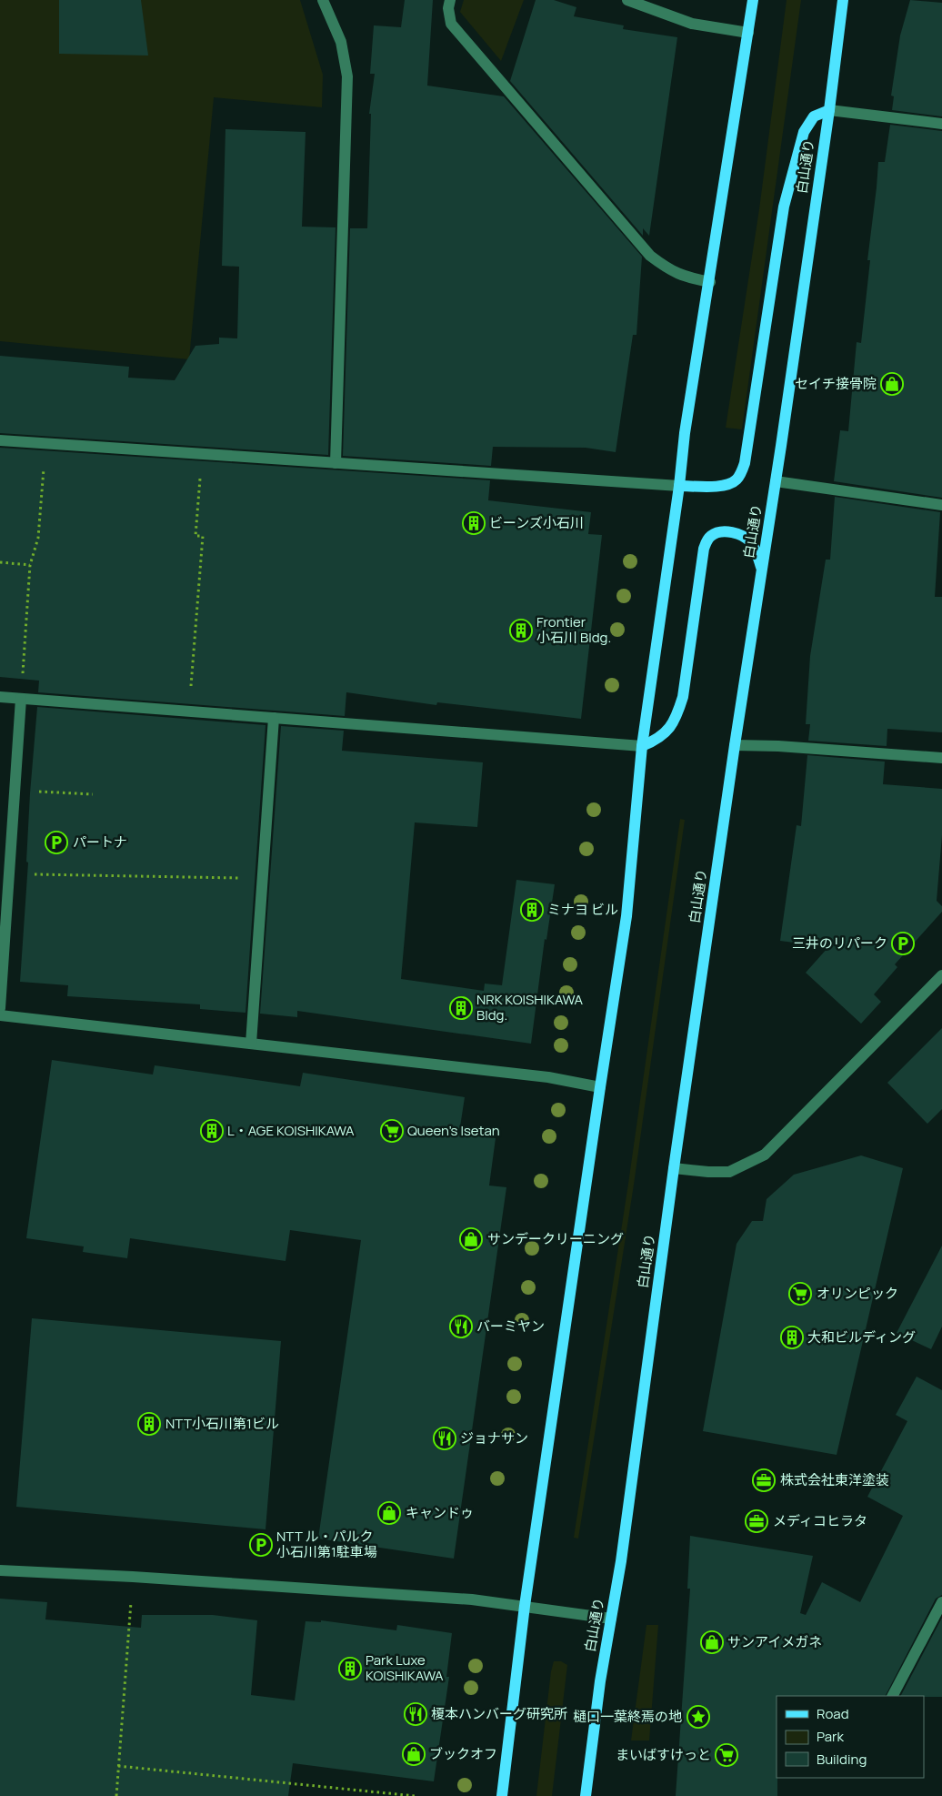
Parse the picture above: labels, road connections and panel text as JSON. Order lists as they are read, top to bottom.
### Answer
{
  "streets": {
    "main road": ["白山通り"]
  },
  "places": {
    "shop": [
      "セイチ接骨院",
      "サンデークリーニング",
      "キャンドゥ",
      "サンアイメガネ",
      "ブックオフ"
    ],
    "building": [
      "ビーンズ小石川",
      "Frontier 小石川 Bldg.",
      "ミナヨ ビル",
      "NRK KOISHIKAWA Bldg.",
      "L・AGE KOISHIKAWA",
      "大和ビルディング",
      "NTT小石川第1ビル",
      "Park Luxe KOISHIKAWA"
    ],
    "parking": ["パートナ", "三井のリパーク", "NTT ル・パルク 小石川第1駐車場"],
    "supermarket": ["Queen’s Isetan", "オリンピック", "まいばすけっと"],
    "restaurant": ["バーミヤン", "ジョナサン", "榎本ハンバーグ研究所"],
    "office": ["株式会社東洋塗装", "メディコヒラタ"],
    "place": ["樋口一葉終焉の地"]
  },
  "legend": ["Road", "Park", "Building"]
}
